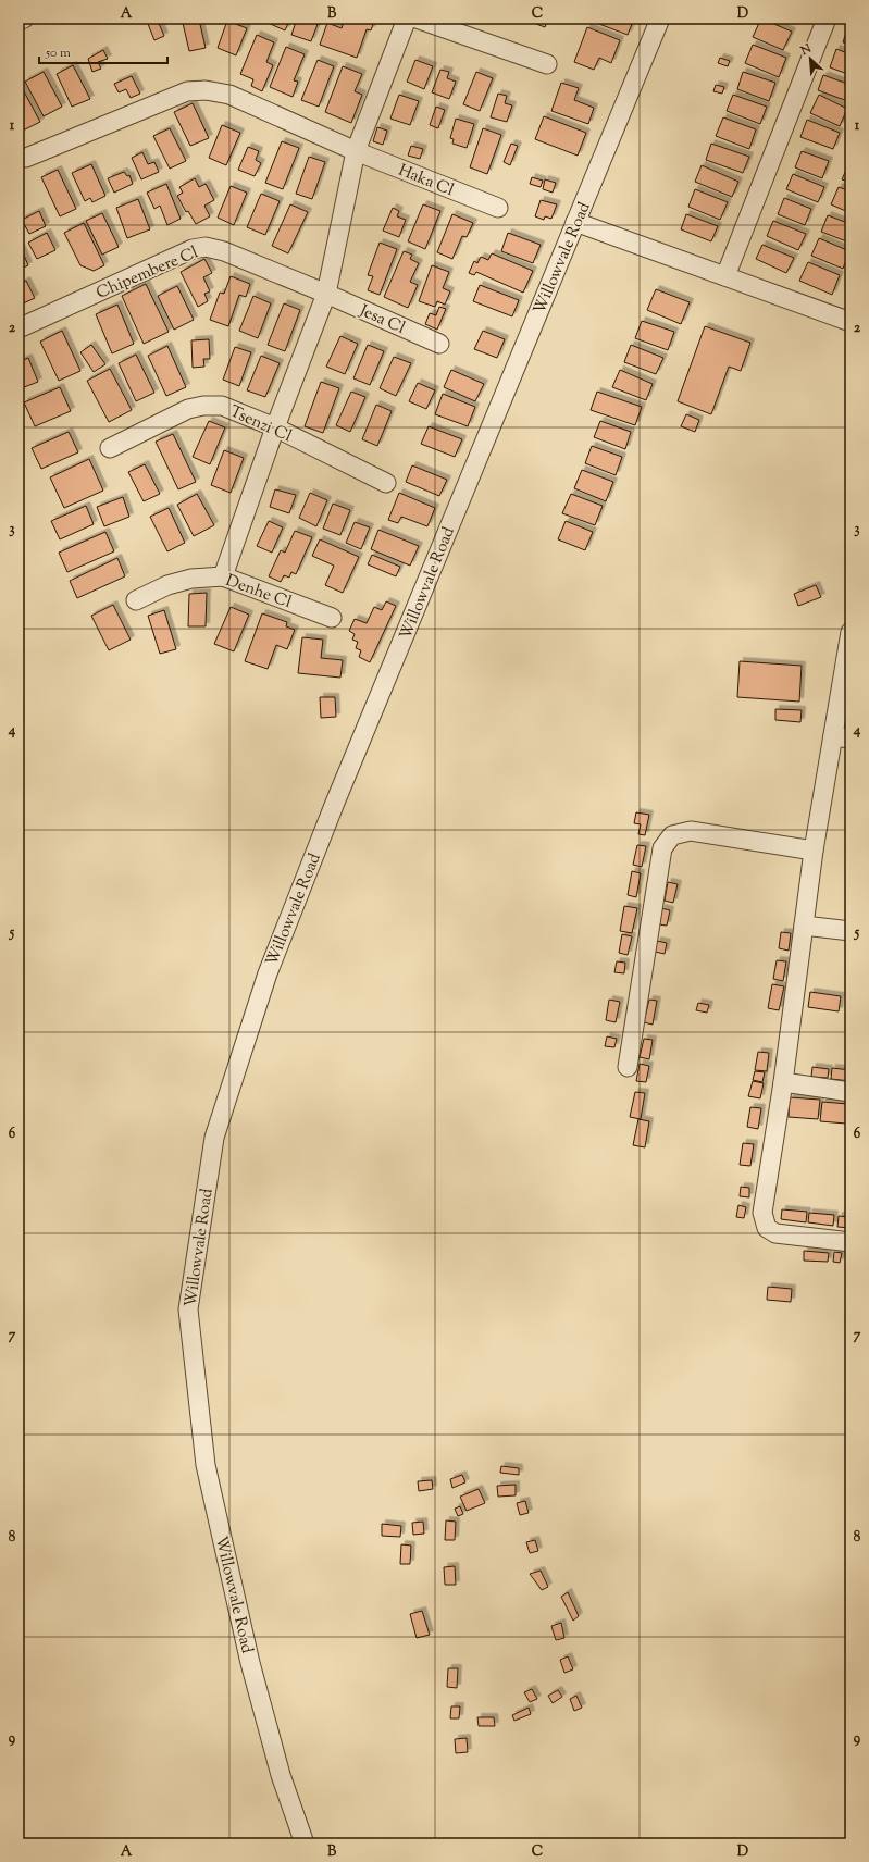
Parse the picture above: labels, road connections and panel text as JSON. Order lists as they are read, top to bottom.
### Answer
{
  "streets": {
    "street": [
      "Haka Cl",
      "Willowvale Road",
      "Chipembere Cl",
      "Jesa Cl",
      "Tsenzi Cl",
      "Denhe Cl"
    ]
  },
  "crossings": [
    ["Chipembere Cl", "Jesa Cl"]
  ],
  "scale_bar": "50 m",
  "north": "top left",
  "grid": {
    "columns": [
      "A",
      "B",
      "C",
      "D"
    ],
    "rows": [
      "1",
      "2",
      "3",
      "4",
      "5",
      "6",
      "7",
      "8",
      "9"
    ]
  }
}
